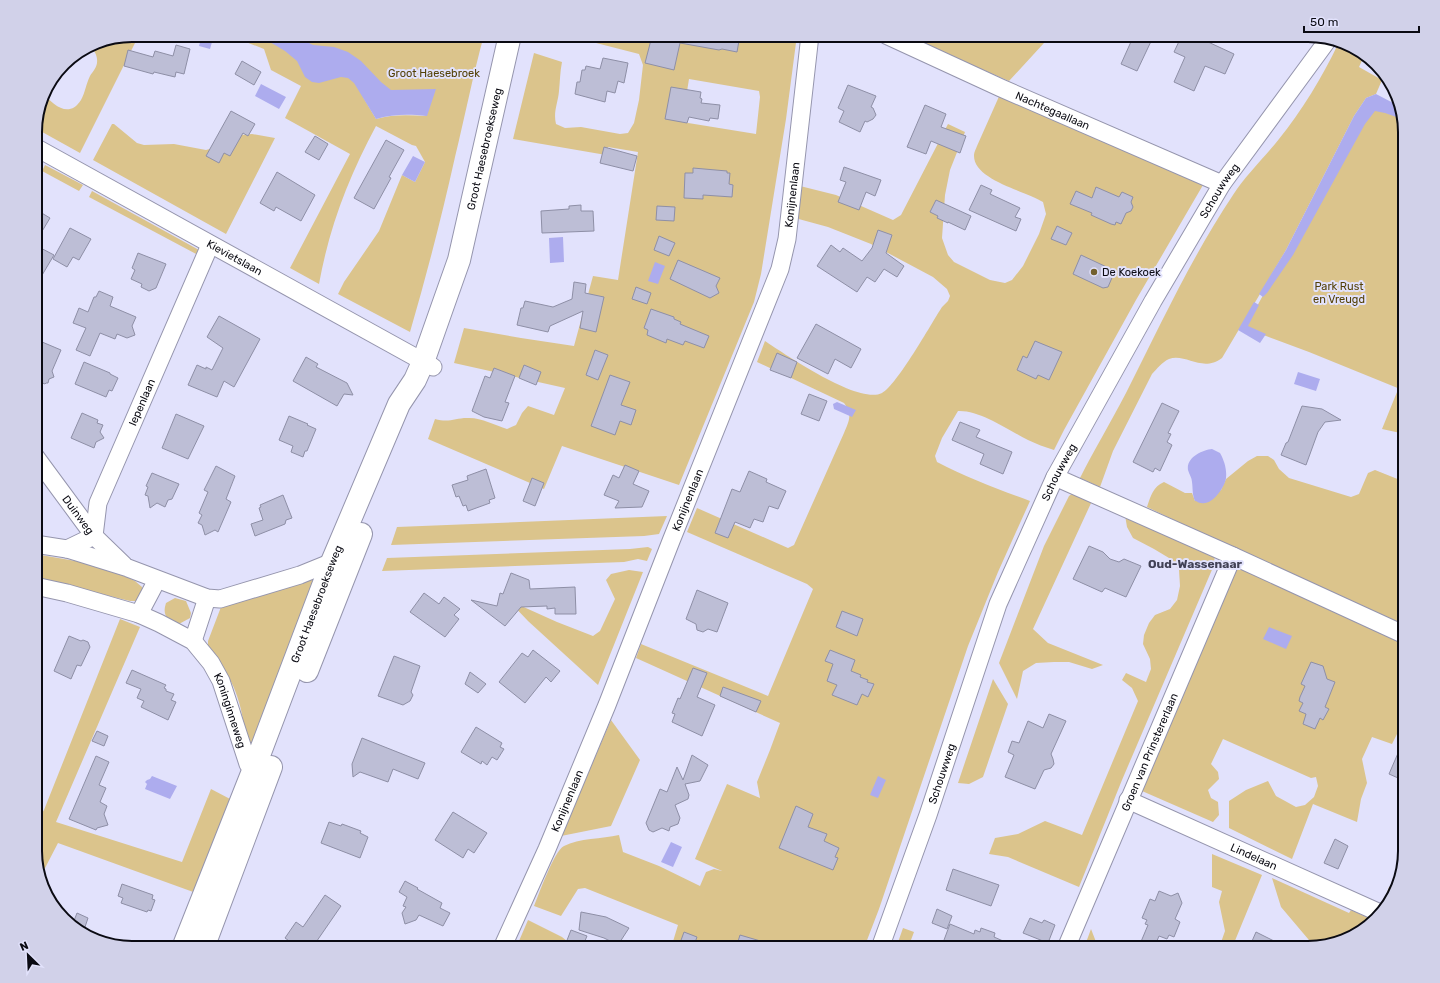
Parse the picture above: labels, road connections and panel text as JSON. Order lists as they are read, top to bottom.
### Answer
{
  "streets": {
    "street": [
      "Nachtegaallaan",
      "Groot Haesebroekseweg",
      "Schouwweg",
      "Konijnenlaan",
      "Kievietslaan",
      "Iepenlaan",
      "Duinweg",
      "Koninginneweg",
      "Groen van Prinstererlaan",
      "Lindelaan"
    ]
  },
  "crossings": [
    ["Nachtegaallaan", "Schouwweg"],
    ["Groot Haesebroekseweg", "Kievietslaan"],
    ["Groot Haesebroekseweg", "Koninginneweg"],
    ["Kievietslaan", "Iepenlaan"],
    ["Iepenlaan", "Duinweg"],
    ["Groen van Prinstererlaan", "Lindelaan"]
  ],
  "districts": ["Oud-Wassenaar"],
  "parks": ["Groot Haesebroek", "Park Rust en Vreugd"],
  "places": ["De Koekoek"],
  "scale_bar": "50 m",
  "north": "top left"
}
